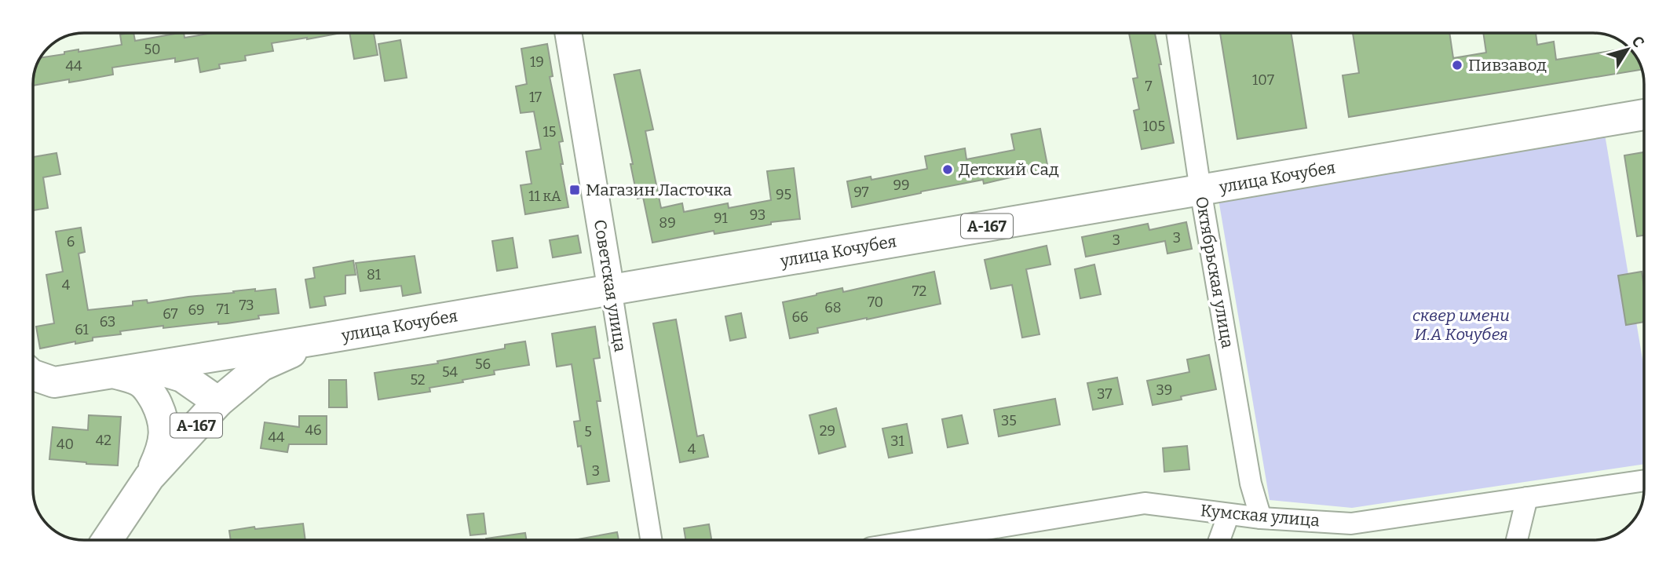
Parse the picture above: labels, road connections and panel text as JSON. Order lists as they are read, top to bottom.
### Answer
{
  "streets": {
    "main road": ["улица Кочубея", "А-167"],
    "street": ["Октябрьская улица", "Советская улица", "Кумская улица"]
  },
  "crossings": [
    ["улица Кочубея", "А-167"],
    ["улица Кочубея", "Октябрьская улица"],
    ["улица Кочубея", "Советская улица"],
    ["Октябрьская улица", "Кумская улица"]
  ],
  "parks": ["сквер имени И.А Кочубея"],
  "places": {
    "other": ["Пивзавод", "Детский Сад"],
    "transit": ["Магазин Ласточка"]
  },
  "house_numbers": [
    "50",
    "19",
    "44",
    "107",
    "7",
    "17",
    "105",
    "15",
    "99",
    "97",
    "95",
    "11 кА",
    "93",
    "91",
    "89",
    "3",
    "3",
    "6",
    "81",
    "4",
    "72",
    "70",
    "73",
    "68",
    "71",
    "69",
    "67",
    "66",
    "63",
    "61",
    "56",
    "54",
    "52",
    "39",
    "37",
    "35",
    "46",
    "29",
    "5",
    "44",
    "42",
    "31",
    "40",
    "4",
    "3"
  ],
  "north": "top right"
}
